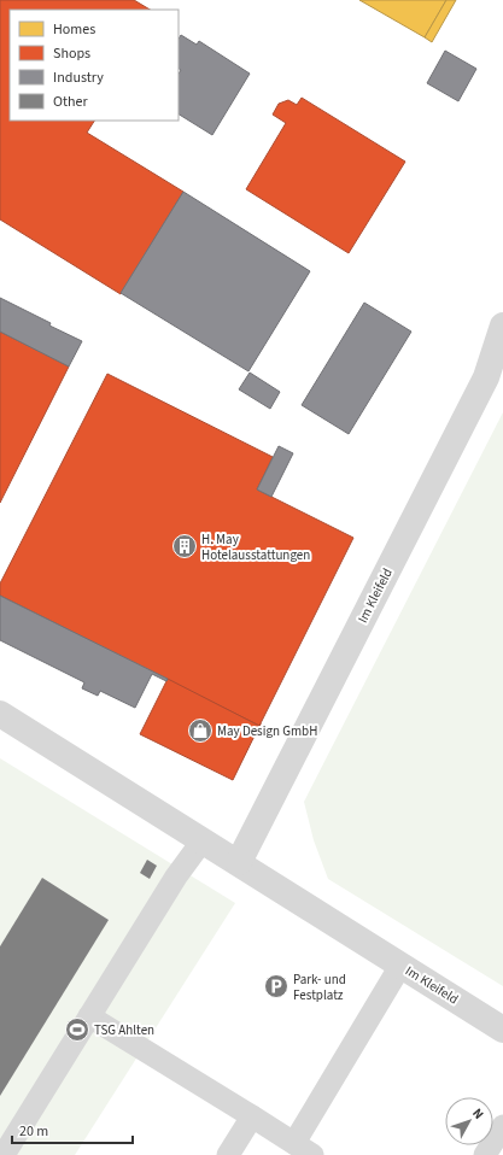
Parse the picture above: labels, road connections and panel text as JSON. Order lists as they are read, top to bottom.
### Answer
{
  "streets": {
    "street": ["Im Kleifeld"]
  },
  "places": {
    "building": ["H. May Hotelausstattungen"],
    "shop": ["May Design GmbH"],
    "parking": ["Park- und Festplatz"],
    "sports": ["TSG Ahlten"]
  },
  "legend": [
    "Homes",
    "Shops",
    "Industry",
    "Other"
  ],
  "scale_bar": "20 m",
  "north": "top right"
}
